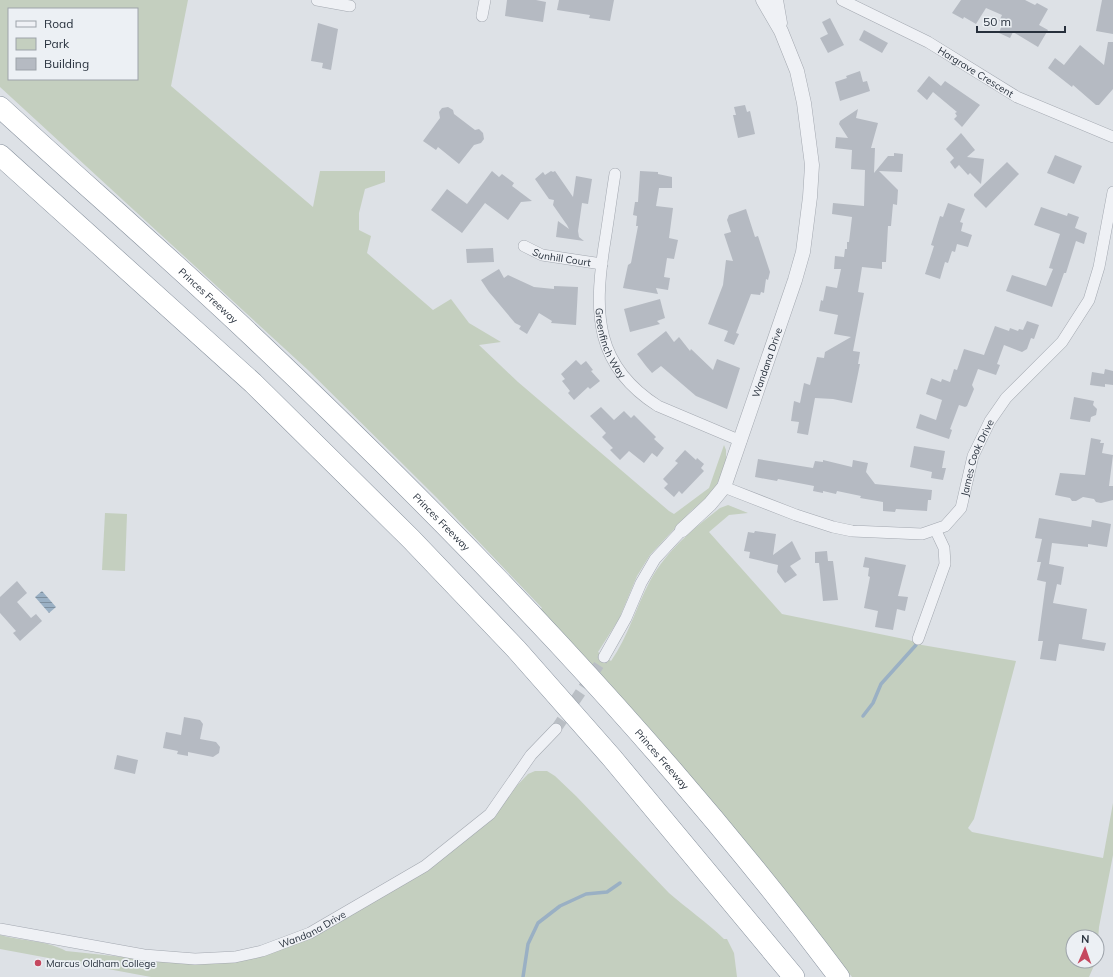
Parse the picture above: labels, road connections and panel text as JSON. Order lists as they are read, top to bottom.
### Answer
{
  "streets": {
    "highway": ["Princes Freeway"],
    "street": [
      "Hargrave Crescent",
      "Sunhill Court",
      "Greenfinch Way",
      "Wandana Drive",
      "James Cook Drive"
    ]
  },
  "crossings": [
    ["Sunhill Court", "Greenfinch Way"],
    ["Greenfinch Way", "Wandana Drive"],
    ["Wandana Drive", "James Cook Drive"]
  ],
  "places": ["Marcus Oldham College"],
  "legend": ["Road", "Park", "Building"],
  "scale_bar": "50 m",
  "north": "top"
}
